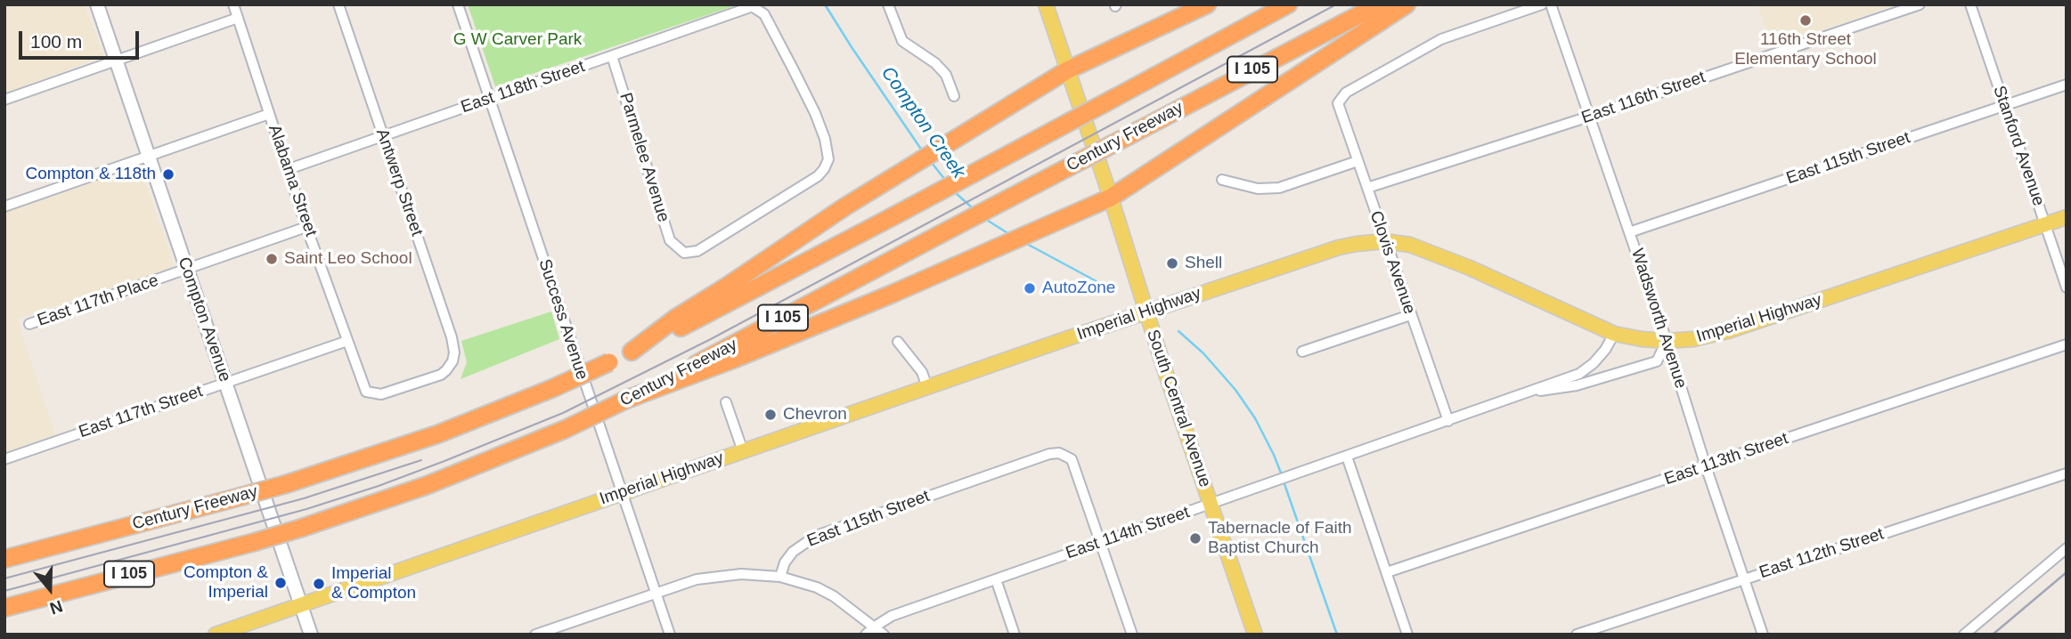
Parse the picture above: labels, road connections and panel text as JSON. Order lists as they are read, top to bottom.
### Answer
{
  "streets": {
    "highway": ["I 105", "Century Freeway"],
    "main road": ["Imperial Highway", "Compton Avenue", "South Central Avenue"],
    "street": [
      "East 118th Street",
      "East 116th Street",
      "Stanford Avenue",
      "Parmelee Avenue",
      "East 115th Street",
      "Alabama Street",
      "Antwerp Street",
      "Clovis Avenue",
      "East 117th Place",
      "Wadsworth Avenue",
      "Success Avenue",
      "East 117th Street",
      "East 113th Street",
      "East 114th Street",
      "East 112th Street"
    ]
  },
  "crossings": [
    ["East 118th Street", "Parmelee Avenue"],
    ["East 118th Street", "Alabama Street"],
    ["East 118th Street", "Antwerp Street"],
    ["East 118th Street", "Success Avenue"],
    ["East 116th Street", "Clovis Avenue"],
    ["East 116th Street", "Wadsworth Avenue"],
    ["Stanford Avenue", "East 115th Street"],
    ["Stanford Avenue", "Imperial Highway"],
    ["East 115th Street", "Wadsworth Avenue"],
    ["East 115th Street", "East 114th Street"],
    ["Alabama Street", "Antwerp Street"],
    ["Alabama Street", "East 117th Place"],
    ["Alabama Street", "East 117th Street"],
    ["Clovis Avenue", "Imperial Highway"],
    ["Clovis Avenue", "East 114th Street"],
    ["East 117th Place", "Compton Avenue"],
    ["Imperial Highway", "Wadsworth Avenue"],
    ["Imperial Highway", "Compton Avenue"],
    ["Imperial Highway", "Success Avenue"],
    ["Imperial Highway", "South Central Avenue"],
    ["Imperial Highway", "East 114th Street"],
    ["Wadsworth Avenue", "East 113th Street"],
    ["Wadsworth Avenue", "East 114th Street"],
    ["Wadsworth Avenue", "East 112th Street"],
    ["Compton Avenue", "East 117th Street"],
    ["South Central Avenue", "East 114th Street"]
  ],
  "water": ["Compton Creek"],
  "parks": ["G W Carver Park"],
  "places": [
    "116th Street Elementary School",
    "Compton & 118th",
    "Saint Leo School",
    "Shell",
    "AutoZone",
    "Chevron",
    "Tabernacle of Faith Baptist Church",
    "Compton & Imperial",
    "Imperial & Compton"
  ],
  "scale_bar": "100 m",
  "north": "bottom"
}
